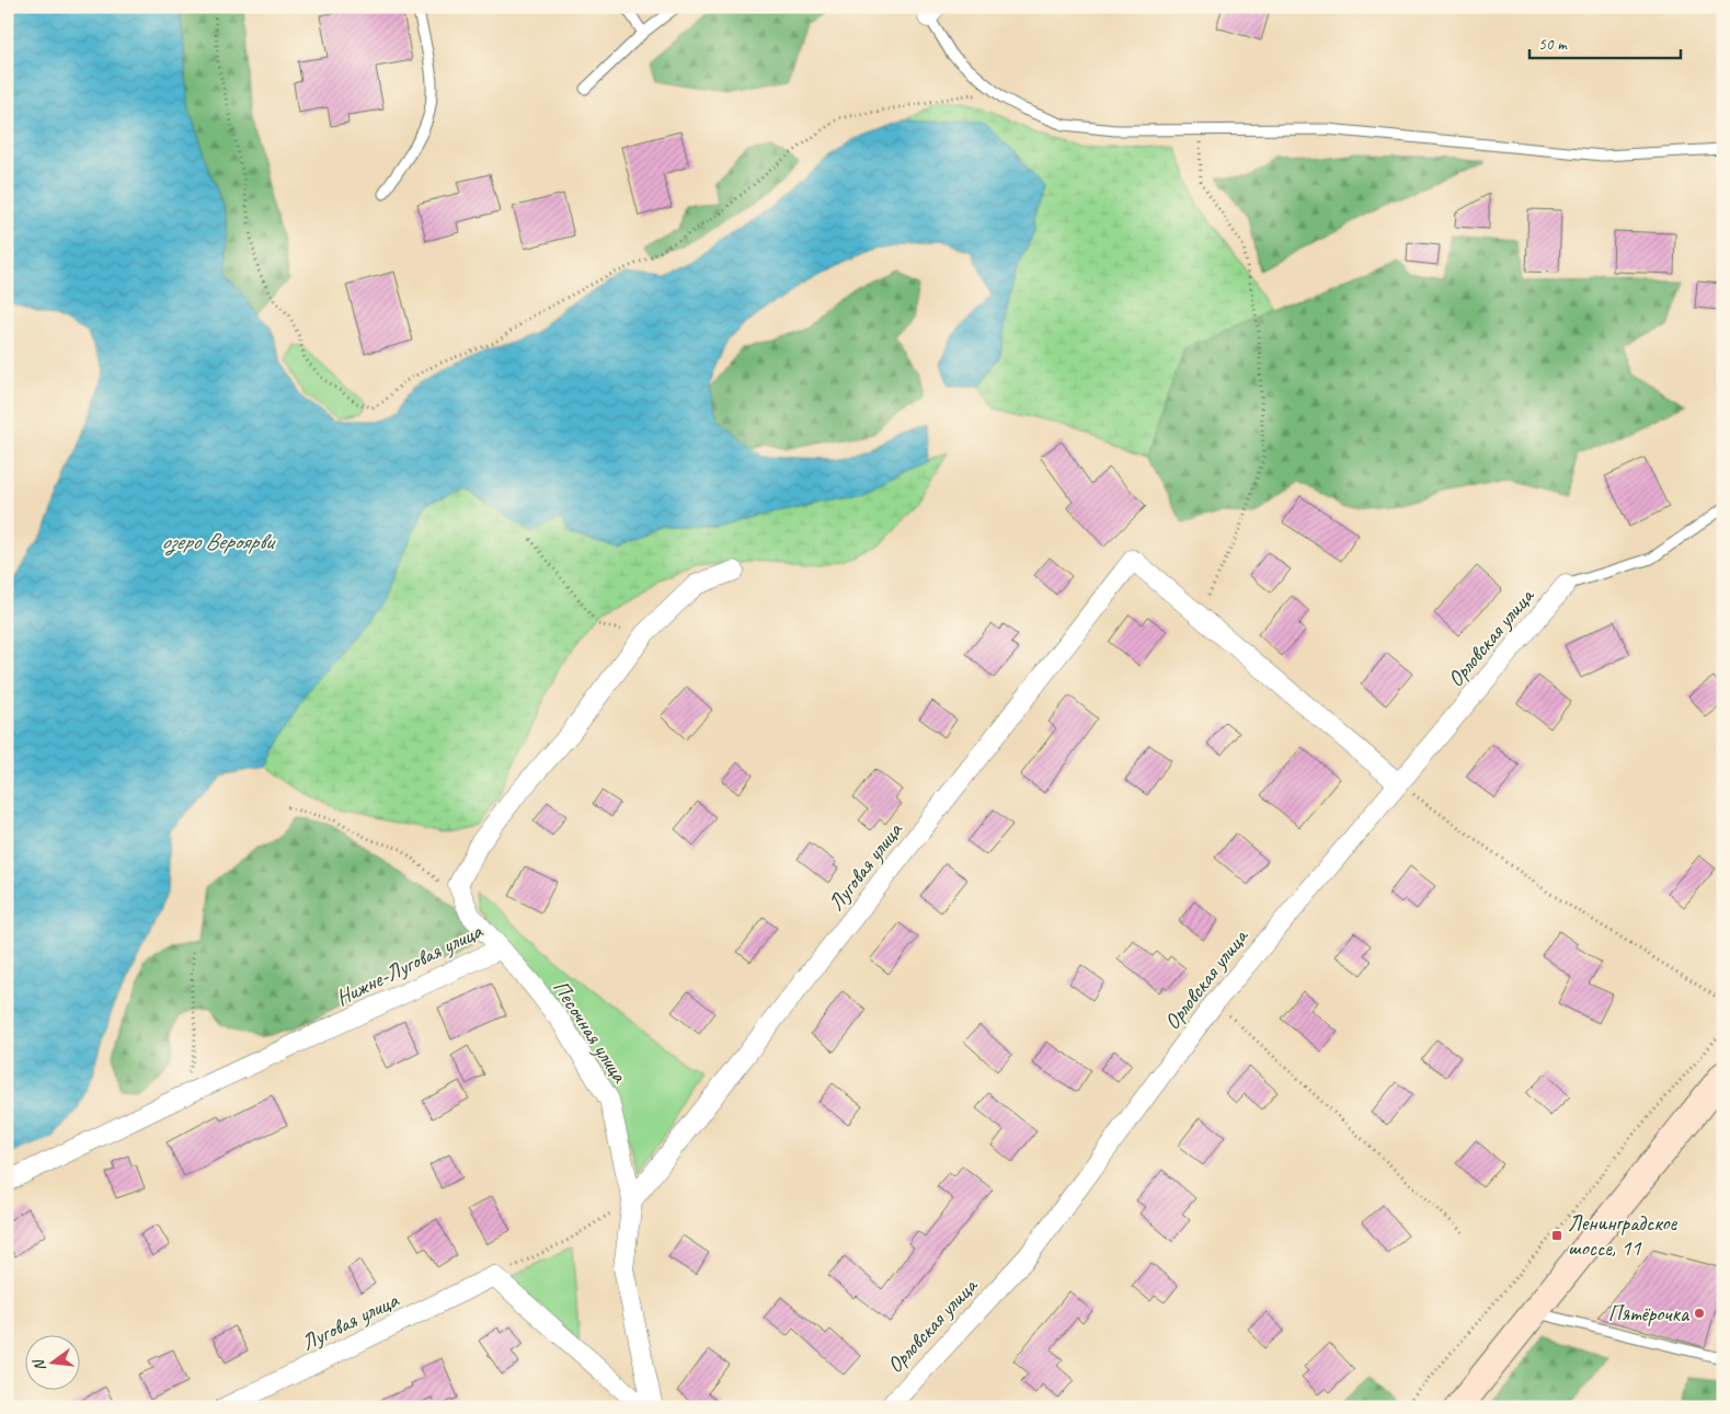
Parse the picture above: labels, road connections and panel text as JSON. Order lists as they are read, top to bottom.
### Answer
{
  "streets": {
    "street": [
      "Орловская улица",
      "Луговая улица",
      "Нижне-Луговая улица",
      "Песочная улица"
    ]
  },
  "crossings": [
    ["Луговая улица", "Песочная улица"],
    ["Нижне-Луговая улица", "Песочная улица"]
  ],
  "water": ["озеро Вероярви"],
  "places": {
    "transit": ["Ленинградское шоссе, 11"],
    "other": ["Пятёрочка"]
  },
  "scale_bar": "50 m",
  "north": "left"
}
